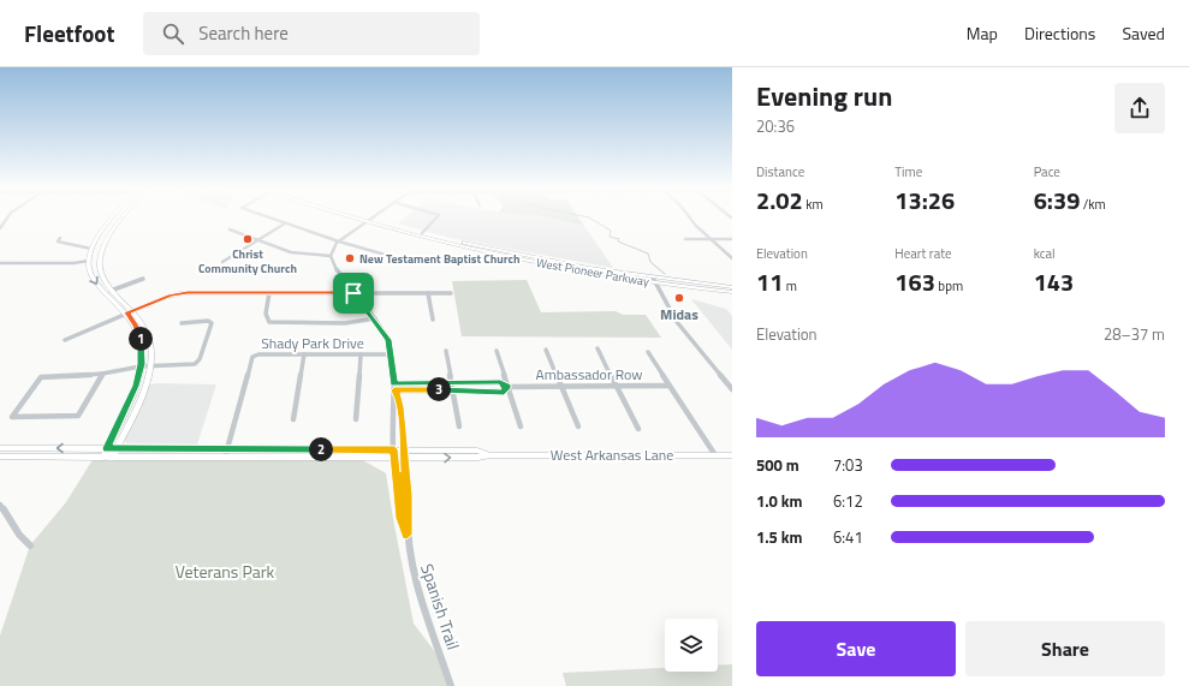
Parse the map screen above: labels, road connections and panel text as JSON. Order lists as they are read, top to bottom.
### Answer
{
  "streets": {
    "main road": ["West Pioneer Parkway", "West Arkansas Lane"],
    "street": ["Shady Park Drive", "Ambassador Row", "Spanish Trail"]
  },
  "crossings": [
    ["Shady Park Drive", "West Arkansas Lane"],
    ["Shady Park Drive", "Spanish Trail"],
    ["Ambassador Row", "Spanish Trail"],
    ["West Arkansas Lane", "Spanish Trail"]
  ],
  "parks": ["Veterans Park"],
  "places": ["Christ Community Church", "New Testament Baptist Church", "Midas"],
  "page": {
    "header": "Fleetfoot",
    "search": "Search here",
    "nav": ["Map", "Directions", "Saved"],
    "heading": ["Evening run", "20:36"],
    "stats": [
      ["Distance", "2.02 km"],
      ["Time", "13:26"],
      ["Pace", "6:39 /km"],
      ["Elevation", "11 m"],
      ["Heart rate", "163 bpm"],
      ["kcal", "143"]
    ],
    "chart": ["Elevation", "28–37 m"],
    "pins": ["1", "3", "2"],
    "list": [
      {
        "name": "500 m",
        "note": "7:03"
      },
      {
        "name": "1.0 km",
        "note": "6:12"
      },
      {
        "name": "1.5 km",
        "note": "6:41"
      }
    ],
    "buttons": ["Save", "Share"]
  }
}
